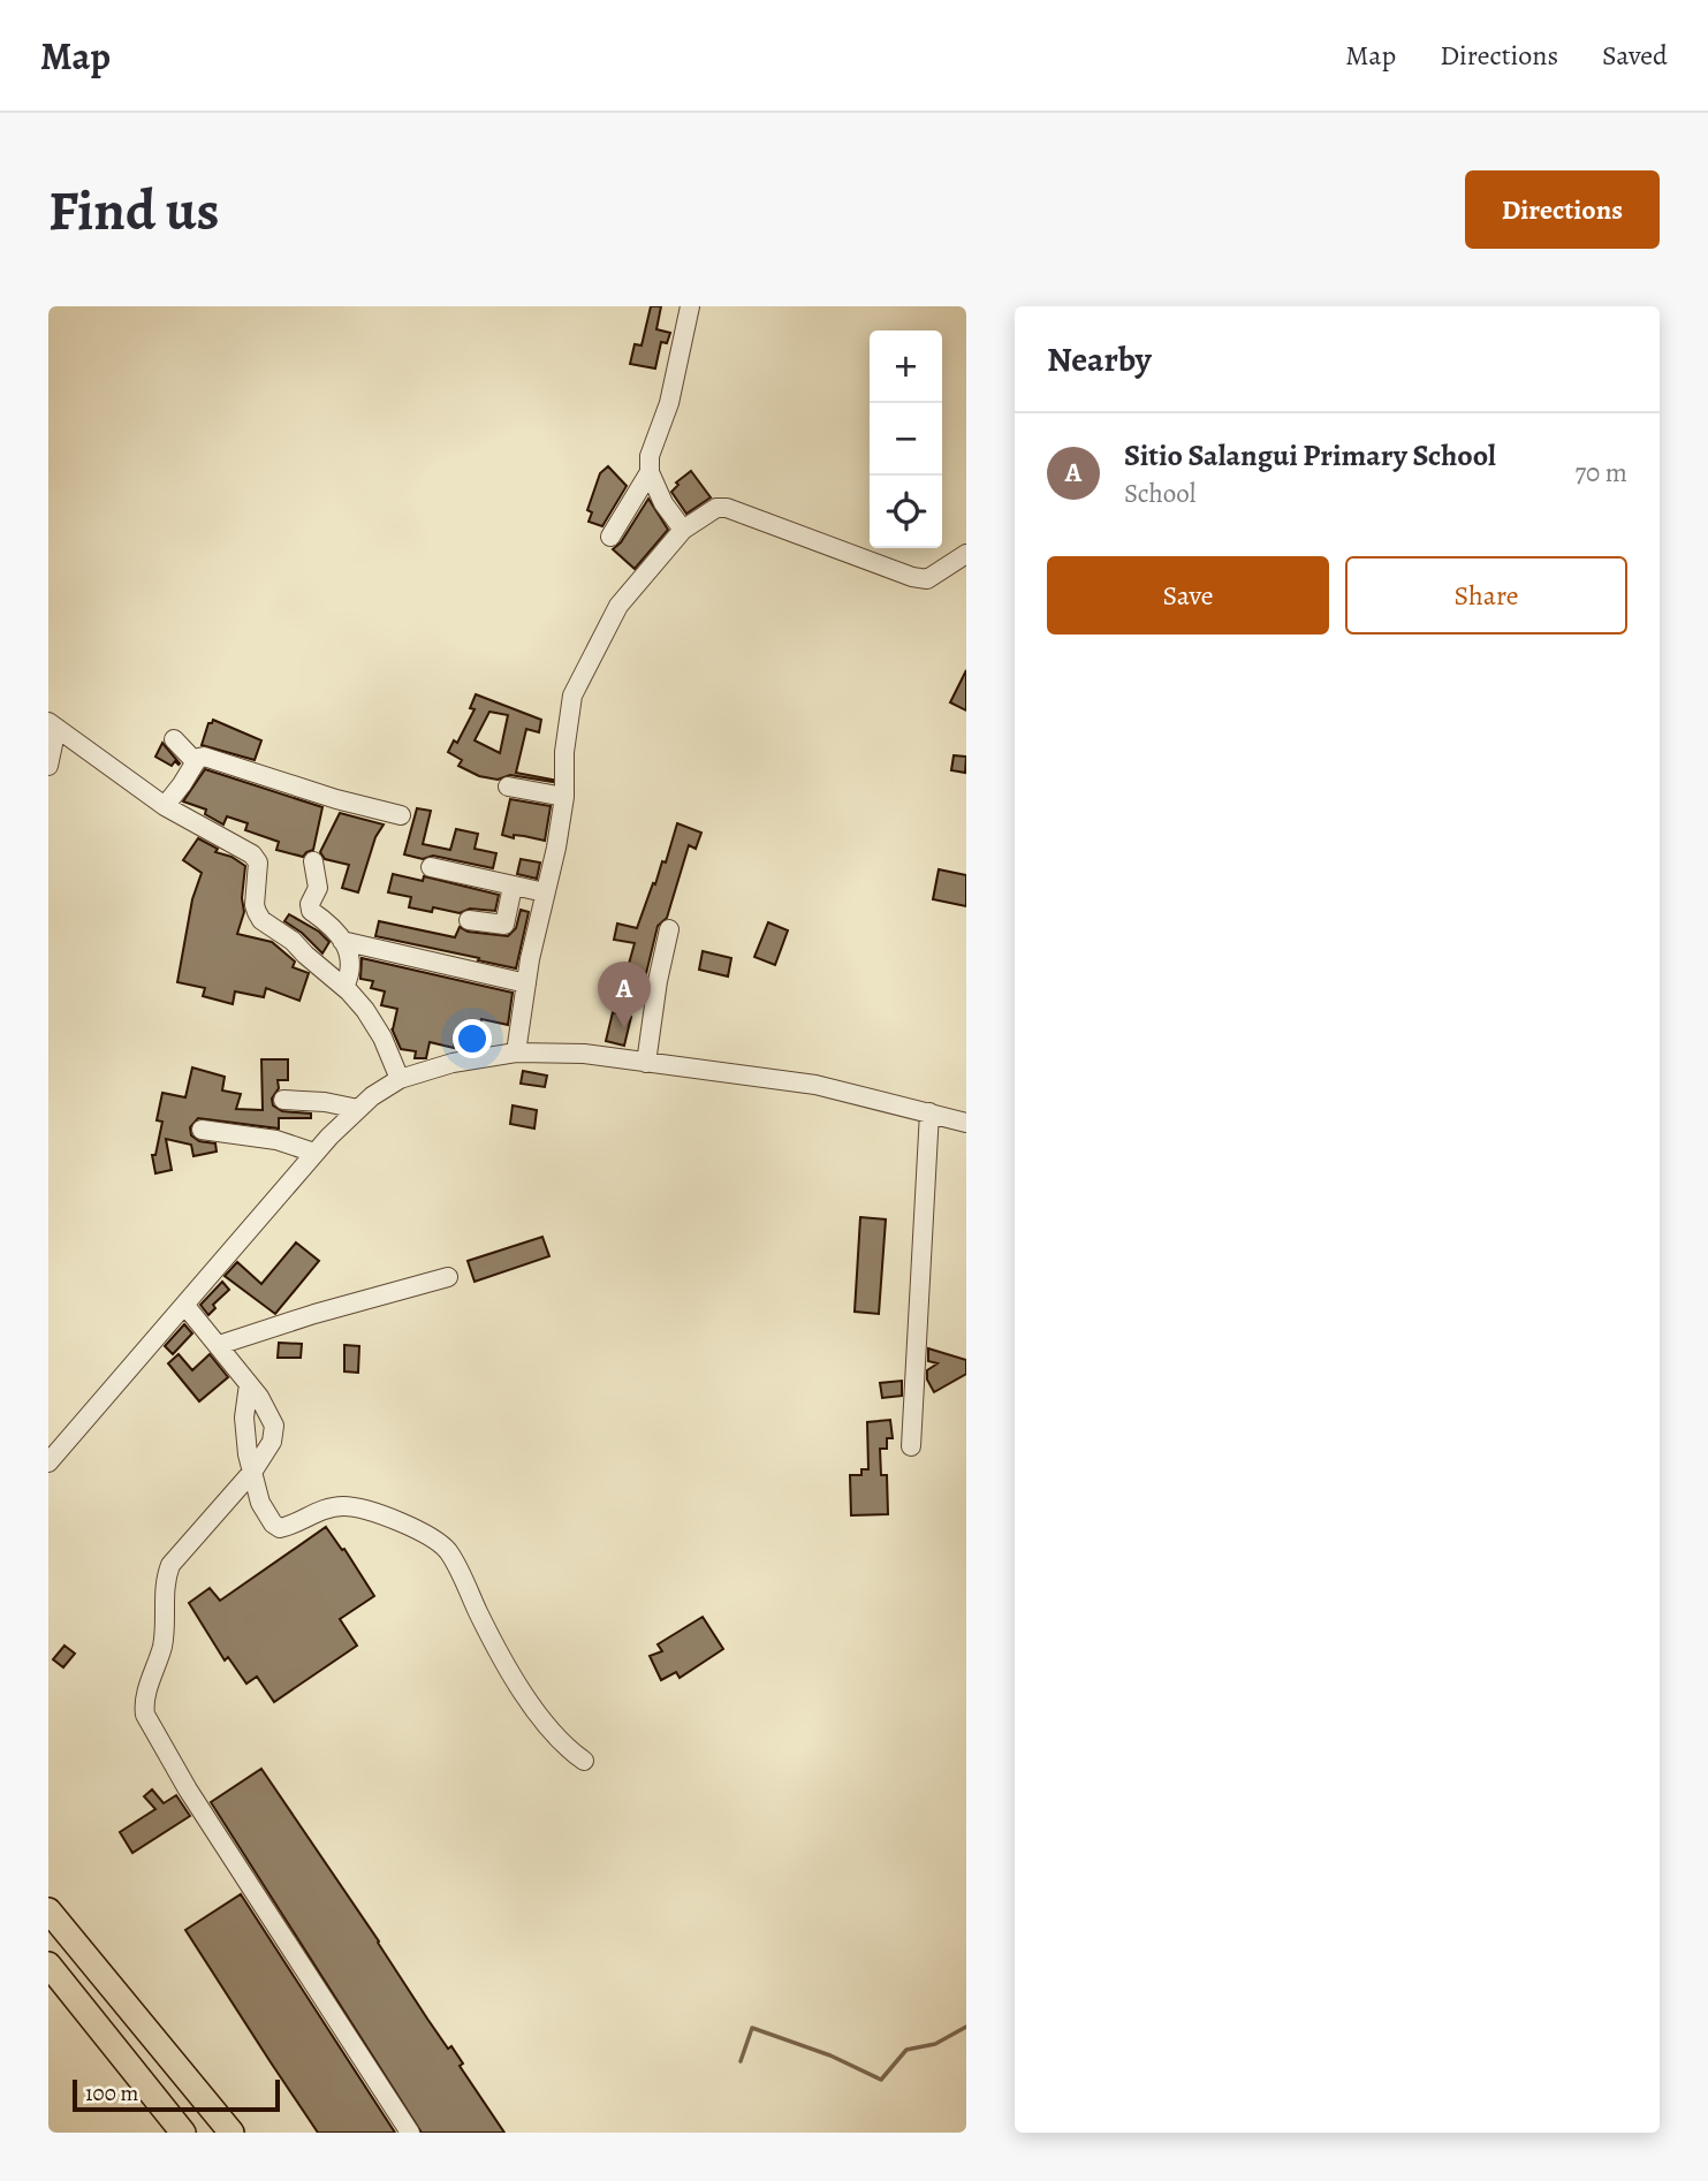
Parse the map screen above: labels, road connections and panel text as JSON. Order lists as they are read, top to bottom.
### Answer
{
  "scale_bar": "100 m",
  "page": {
    "header": "Map",
    "nav": ["Map", "Directions", "Saved"],
    "buttons": [
      "Directions",
      ["Save", "Share"]
    ],
    "title": "Find us",
    "heading": "Nearby",
    "map_buttons": ["+", "−"],
    "list": [
      {
        "mark": "A",
        "name": "Sitio Salangui Primary School",
        "note": "School",
        "value": "70 m"
      }
    ],
    "pins": "A",
    "scale": "100 m"
  }
}
